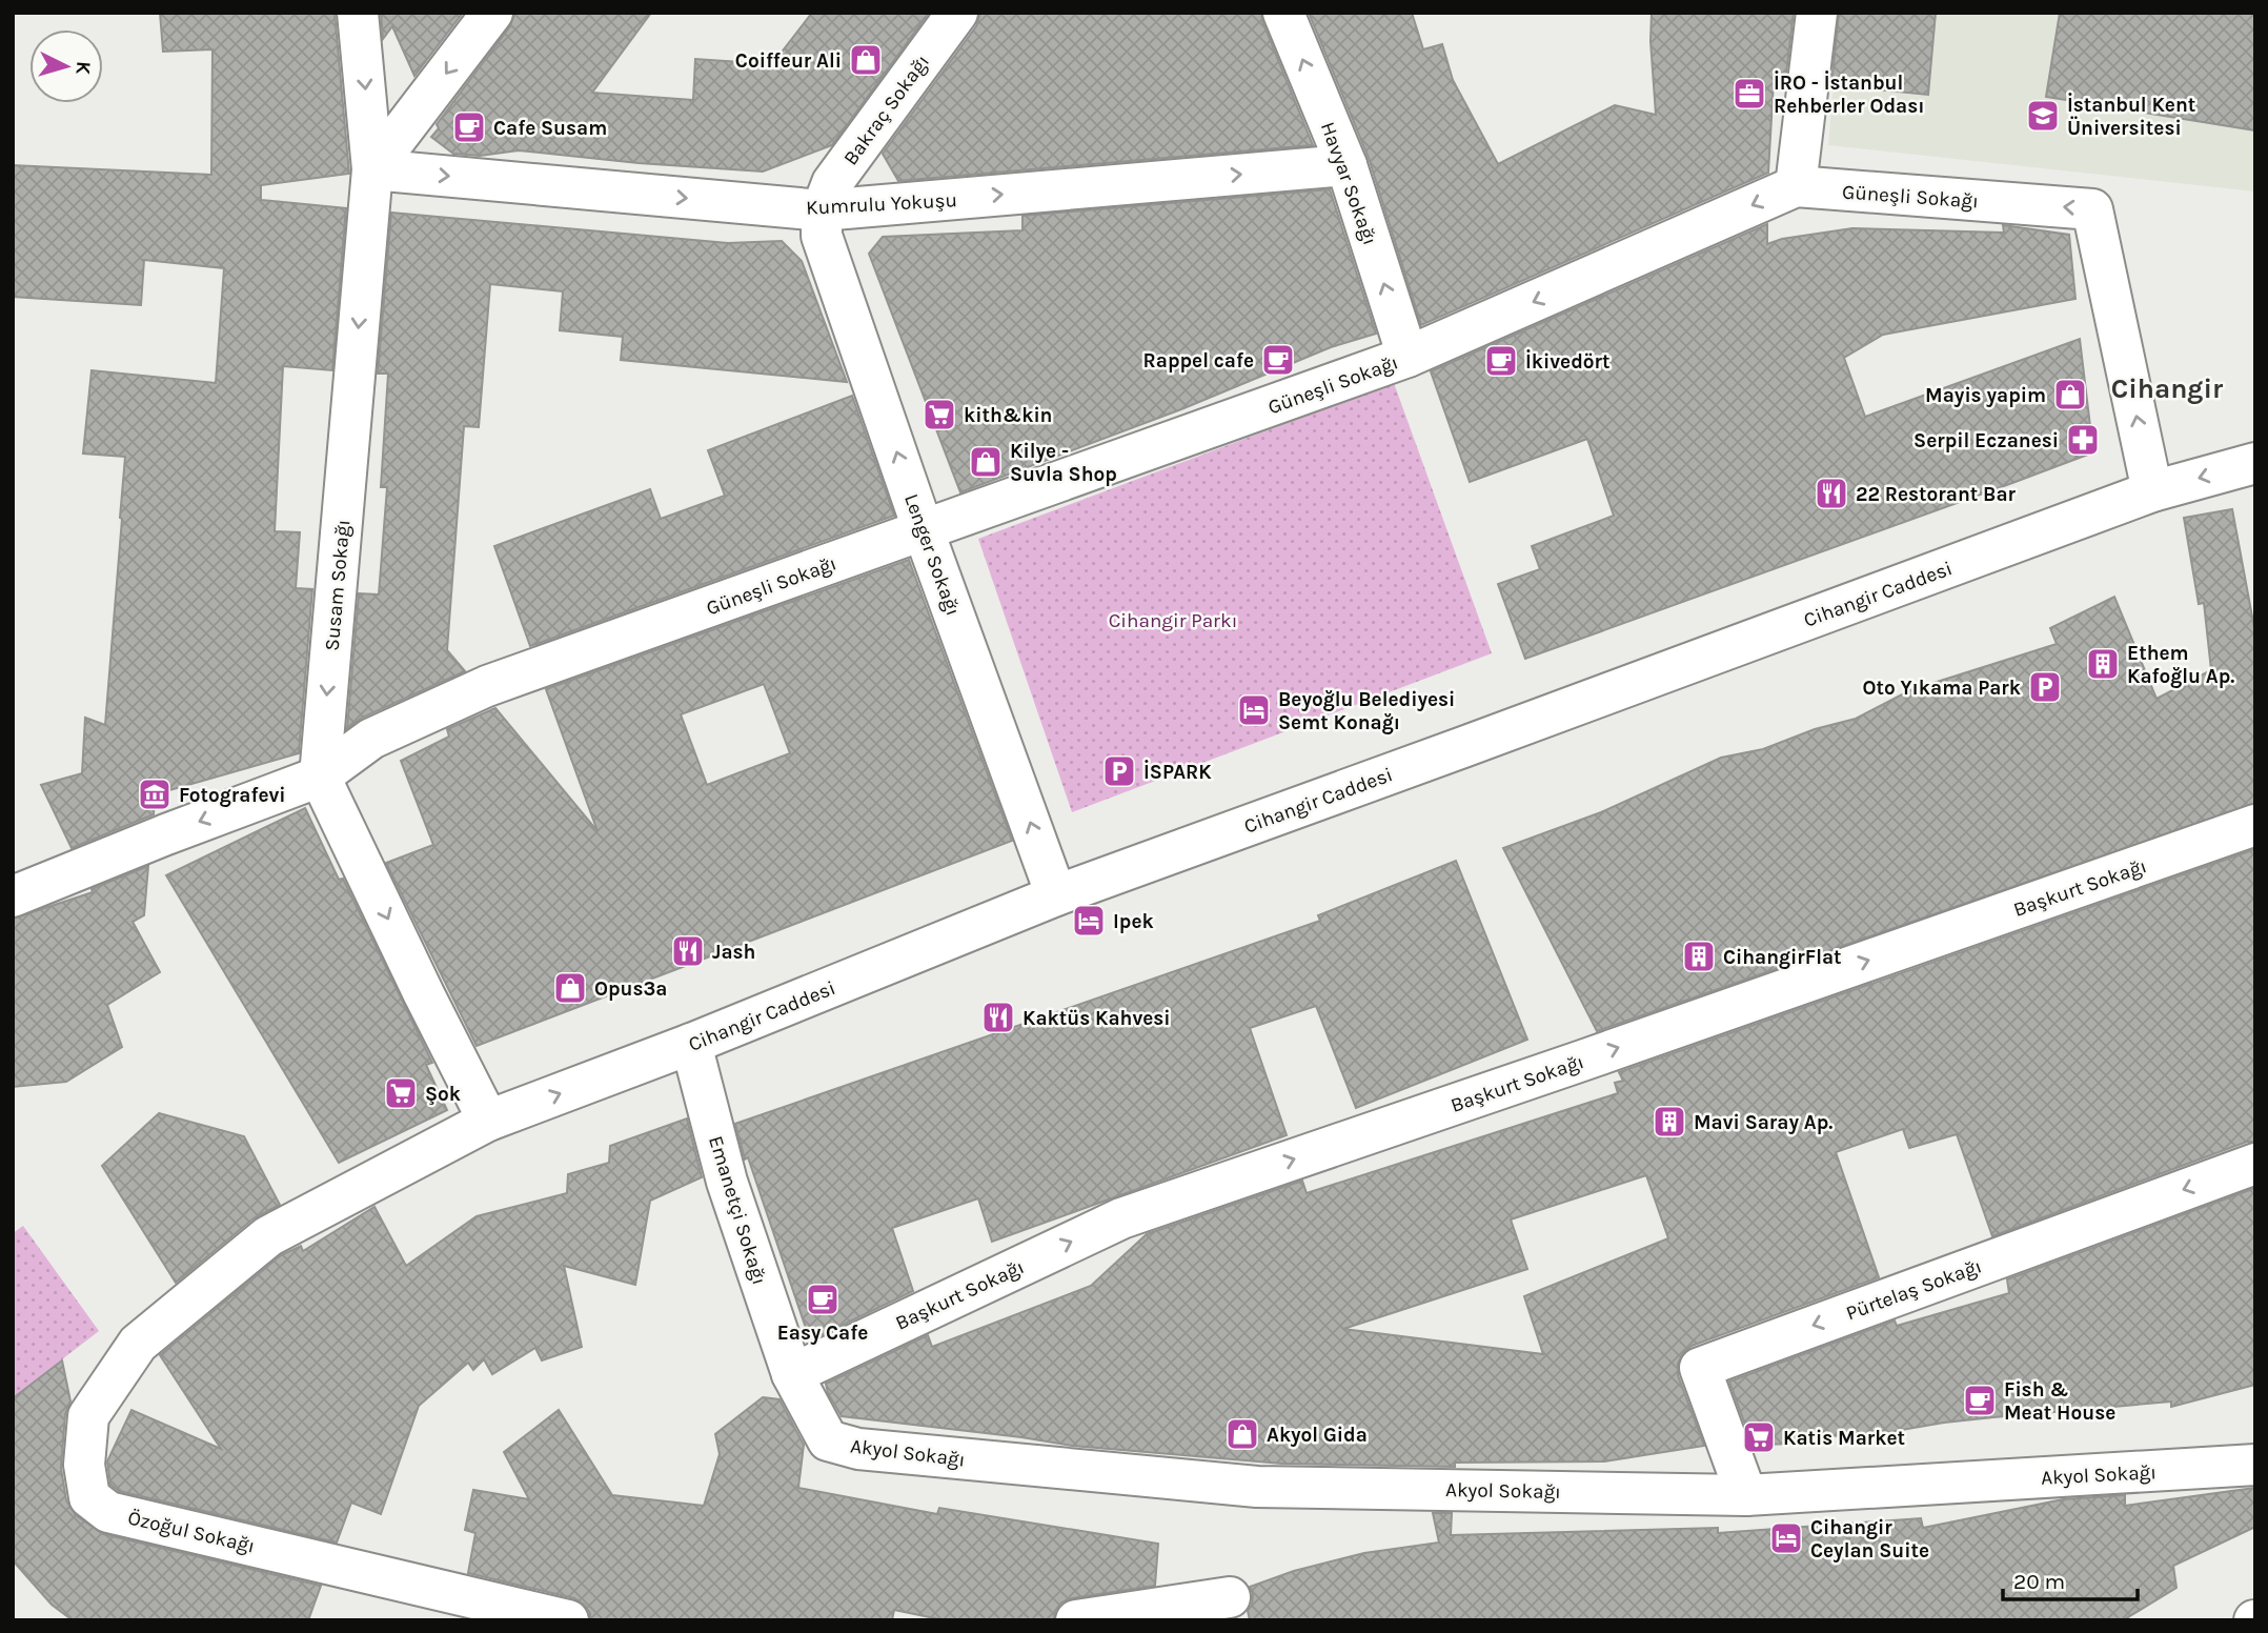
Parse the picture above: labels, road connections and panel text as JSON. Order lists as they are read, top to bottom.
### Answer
{
  "streets": {
    "street": [
      "Bakraç Sokağı",
      "Havyar Sokağı",
      "Güneşli Sokağı",
      "Kumrulu Yokuşu",
      "Lenger Sokağı",
      "Susam Sokağı",
      "Cihangir Caddesi",
      "Başkurt Sokağı",
      "Emanetçi Sokağı",
      "Pürtelaş Sokağı",
      "Akyol Sokağı",
      "Özoğul Sokağı"
    ]
  },
  "crossings": [
    ["Bakraç Sokağı", "Kumrulu Yokuşu"],
    ["Bakraç Sokağı", "Lenger Sokağı"],
    ["Havyar Sokağı", "Güneşli Sokağı"],
    ["Havyar Sokağı", "Kumrulu Yokuşu"],
    ["Güneşli Sokağı", "Lenger Sokağı"],
    ["Güneşli Sokağı", "Susam Sokağı"],
    ["Güneşli Sokağı", "Cihangir Caddesi"],
    ["Kumrulu Yokuşu", "Lenger Sokağı"],
    ["Kumrulu Yokuşu", "Susam Sokağı"],
    ["Lenger Sokağı", "Cihangir Caddesi"],
    ["Cihangir Caddesi", "Emanetçi Sokağı"],
    ["Cihangir Caddesi", "Özoğul Sokağı"],
    ["Başkurt Sokağı", "Emanetçi Sokağı"],
    ["Başkurt Sokağı", "Akyol Sokağı"],
    ["Emanetçi Sokağı", "Akyol Sokağı"],
    ["Pürtelaş Sokağı", "Akyol Sokağı"]
  ],
  "one_way": [
    "Havyar Sokağı",
    "Kumrulu Yokuşu",
    "Lenger Sokağı",
    "Susam Sokağı",
    "Başkurt Sokağı",
    "Pürtelaş Sokağı"
  ],
  "districts": ["Cihangir"],
  "parks": ["Cihangir Parkı"],
  "places": {
    "shop": [
      "Coiffeur Ali",
      "Mayis yapim",
      "Kilye - Suvla Shop",
      "Opus3a",
      "Akyol Gida"
    ],
    "office": ["İRO - İstanbul Rehberler Odası"],
    "school or university": ["İstanbul Kent Üniversitesi"],
    "cafe": [
      "Cafe Susam",
      "Rappel cafe",
      "İkivedört",
      "Easy Cafe",
      "Fish & Meat House"
    ],
    "supermarket": ["kith&kin", "Şok", "Katis Market"],
    "pharmacy": ["Serpil Eczanesi"],
    "restaurant": ["22 Restorant Bar", "Jash", "Kaktüs Kahvesi"],
    "building": ["Ethem Kafoğlu Ap.", "CihangirFlat", "Mavi Saray Ap."],
    "parking": ["Oto Yıkama Park", "İSPARK"],
    "hotel": ["Beyoğlu Belediyesi Semt Konağı", "Ipek", "Cihangir Ceylan Suite"],
    "museum": ["Fotografevi"]
  },
  "scale_bar": "20 m",
  "north": "right"
}
